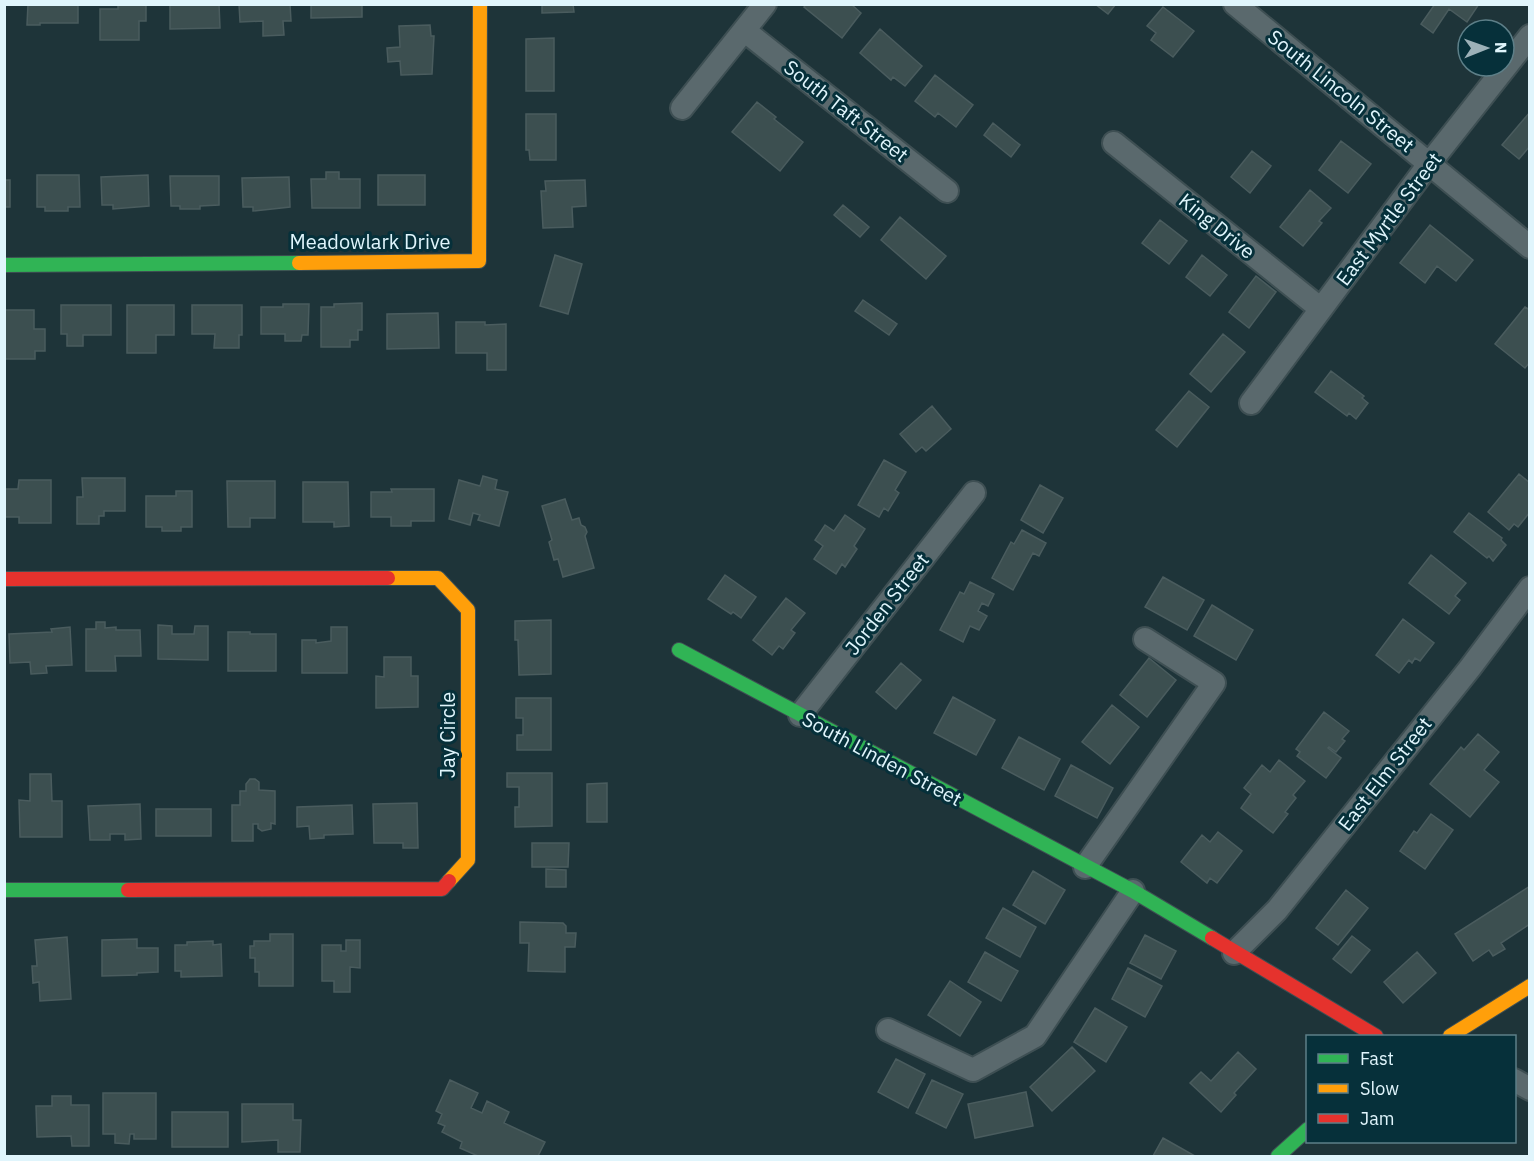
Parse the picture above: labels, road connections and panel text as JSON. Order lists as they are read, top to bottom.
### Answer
{
  "streets": {
    "street": [
      "South Lincoln Street",
      "South Taft Street",
      "East Myrtle Street",
      "King Drive",
      "Meadowlark Drive",
      "Jorden Street",
      "Jay Circle",
      "South Linden Street",
      "East Elm Street"
    ]
  },
  "crossings": [
    ["South Lincoln Street", "East Myrtle Street"],
    ["East Myrtle Street", "King Drive"],
    ["Jorden Street", "South Linden Street"],
    ["South Linden Street", "East Elm Street"]
  ],
  "legend": ["Fast", "Slow", "Jam"],
  "north": "right"
}
